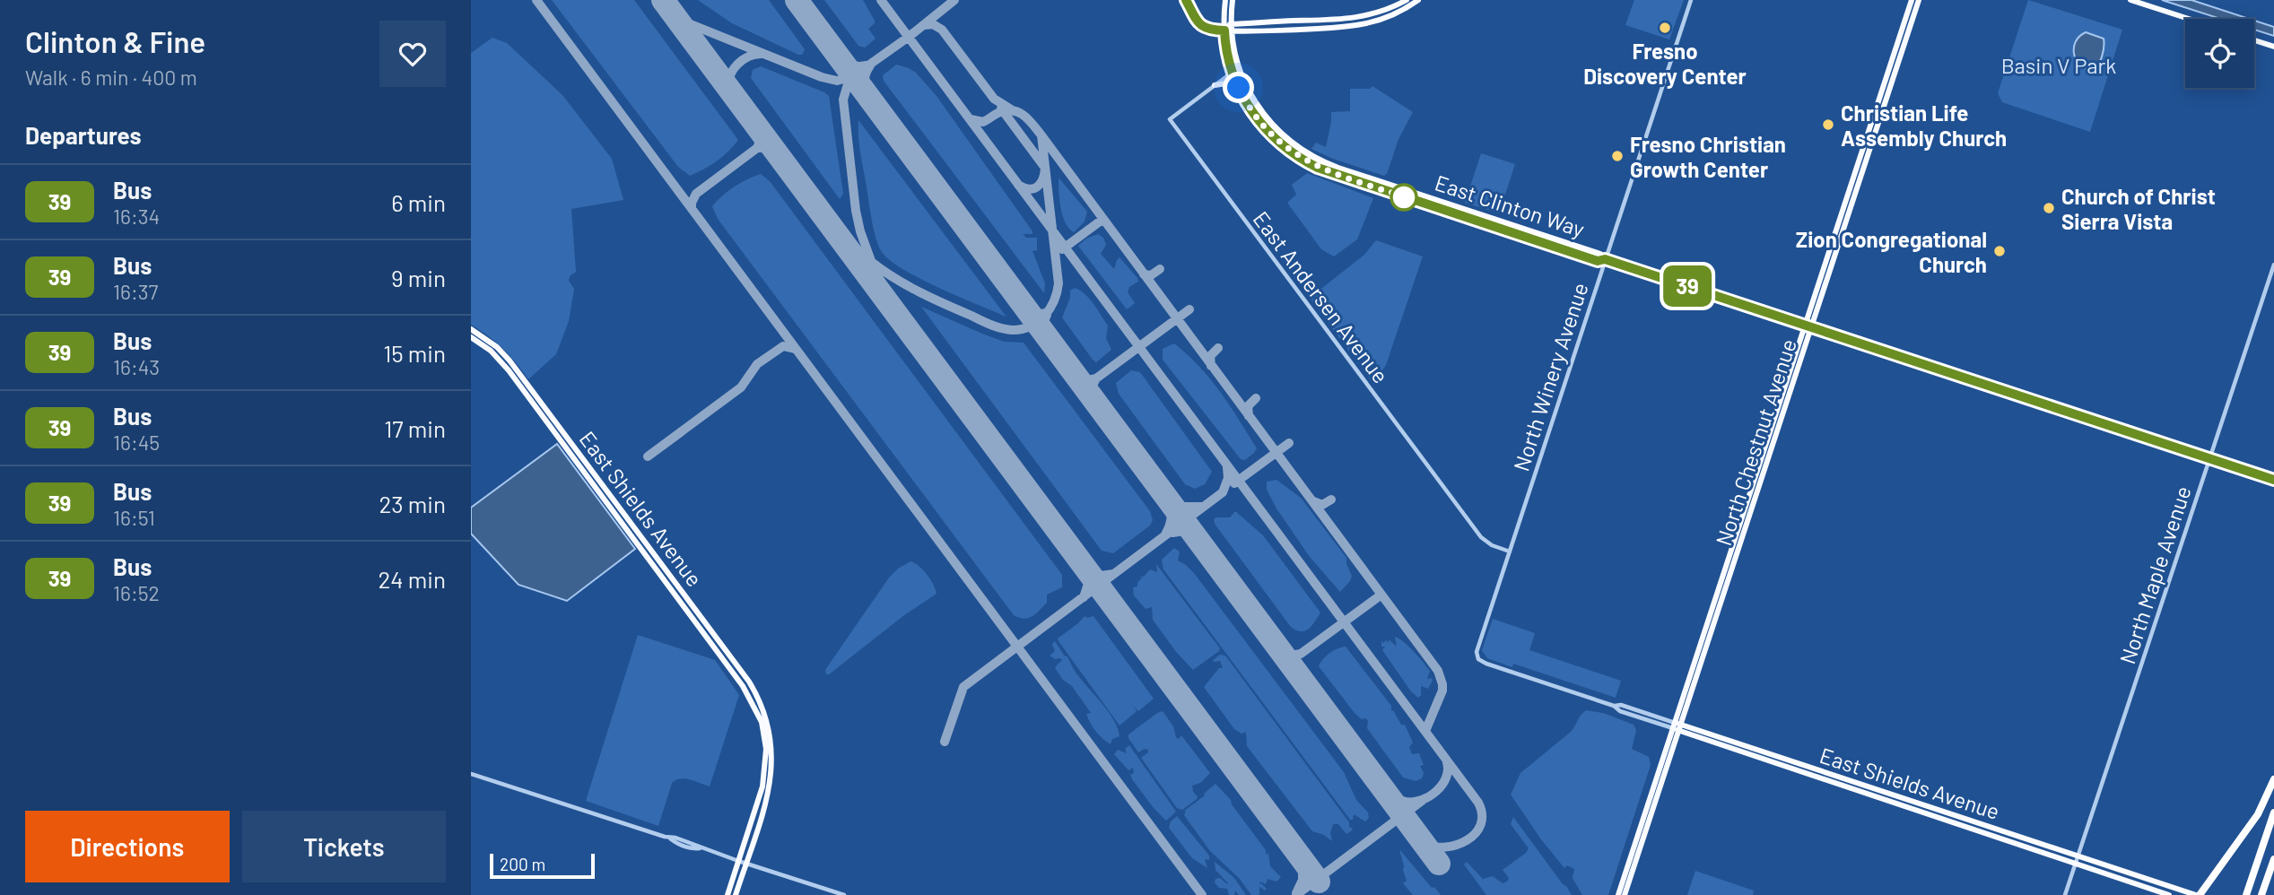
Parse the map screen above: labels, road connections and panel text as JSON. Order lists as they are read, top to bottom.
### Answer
{
  "streets": {
    "main road": ["East Clinton Way", "North Chestnut Avenue", "East Shields Avenue"],
    "street": ["East Andersen Avenue", "North Winery Avenue", "North Maple Avenue"]
  },
  "crossings": [
    ["East Clinton Way", "East Andersen Avenue"],
    ["East Clinton Way", "North Winery Avenue"],
    ["East Andersen Avenue", "North Winery Avenue"],
    ["North Winery Avenue", "East Shields Avenue"],
    ["North Chestnut Avenue", "East Shields Avenue"],
    ["East Shields Avenue", "North Maple Avenue"]
  ],
  "parks": ["Basin V Park"],
  "places": [
    "Fresno Discovery Center",
    "Christian Life Assembly Church",
    "Fresno Christian Growth Center",
    "Church of Christ Sierra Vista",
    "Zion Congregational Church"
  ],
  "lines": ["bus line 39"],
  "scale_bar": "200 m",
  "page": {
    "heading": [
      ["Clinton & Fine", "Walk · 6 min · 400 m"],
      "Departures"
    ],
    "on_map": "39",
    "list": [
      {
        "mark": "39",
        "name": "Bus",
        "note": "16:34",
        "value": "6 min"
      },
      {
        "mark": "39",
        "name": "Bus",
        "note": "16:37",
        "value": "9 min"
      },
      {
        "mark": "39",
        "name": "Bus",
        "note": "16:43",
        "value": "15 min"
      },
      {
        "mark": "39",
        "name": "Bus",
        "note": "16:45",
        "value": "17 min"
      },
      {
        "mark": "39",
        "name": "Bus",
        "note": "16:51",
        "value": "23 min"
      },
      {
        "mark": "39",
        "name": "Bus",
        "note": "16:52",
        "value": "24 min"
      }
    ],
    "buttons": ["Directions", "Tickets"],
    "scale": "200 m"
  }
}
